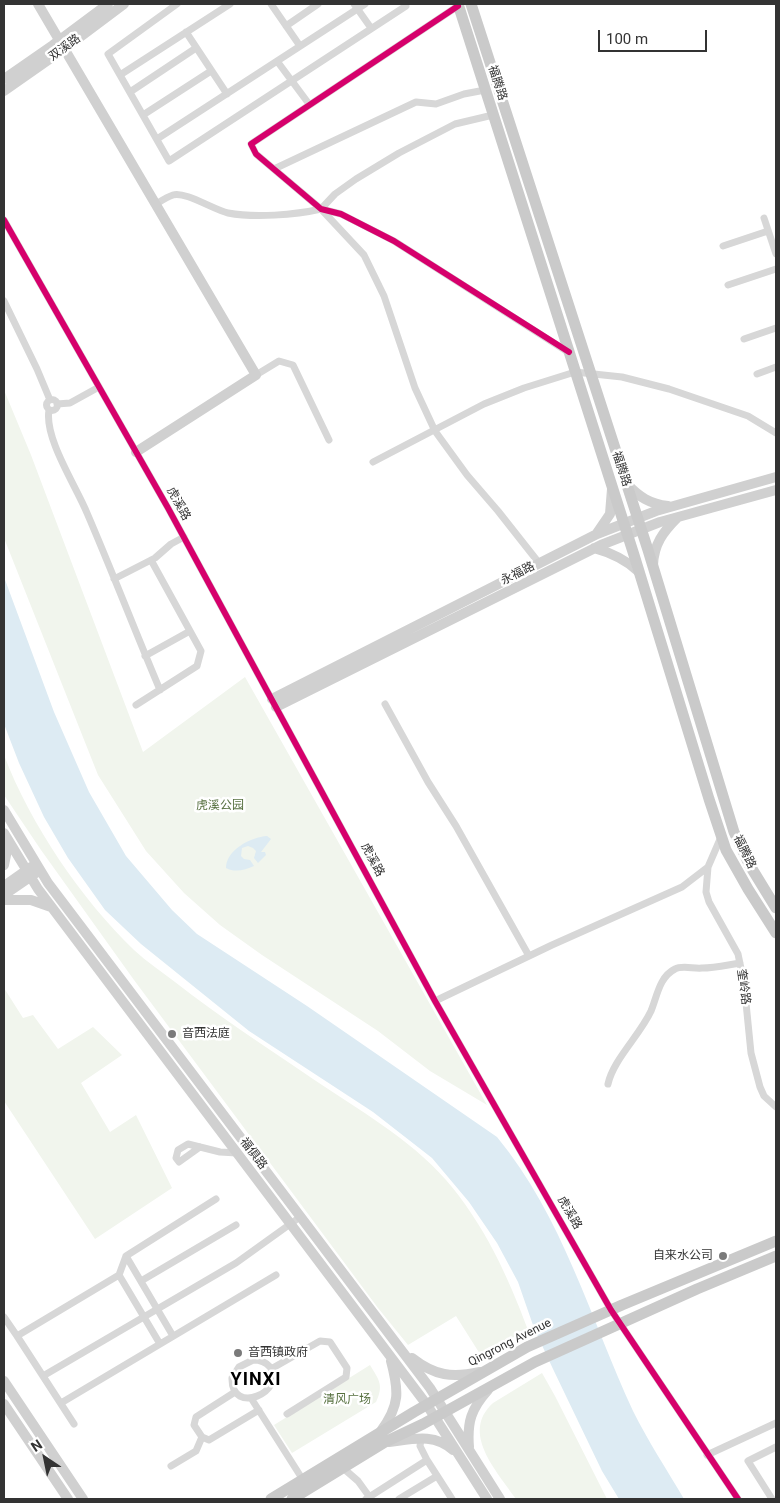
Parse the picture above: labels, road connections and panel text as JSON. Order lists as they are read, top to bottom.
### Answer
{
  "streets": {
    "main road": ["福腾路", "Qingrong Avenue"],
    "street": [
      "双溪路",
      "虎溪路",
      "永福路",
      "奎岭路",
      "福俱路"
    ]
  },
  "crossings": [
    ["福腾路", "永福路"],
    ["虎溪路", "永福路"],
    ["虎溪路", "Qingrong Avenue"],
    ["福俱路", "Qingrong Avenue"]
  ],
  "districts": ["YINXI"],
  "parks": ["虎溪公园", "清风广场"],
  "places": ["音西法庭", "自来水公司", "音西镇政府"],
  "scale_bar": "100 m",
  "north": "top left"
}
